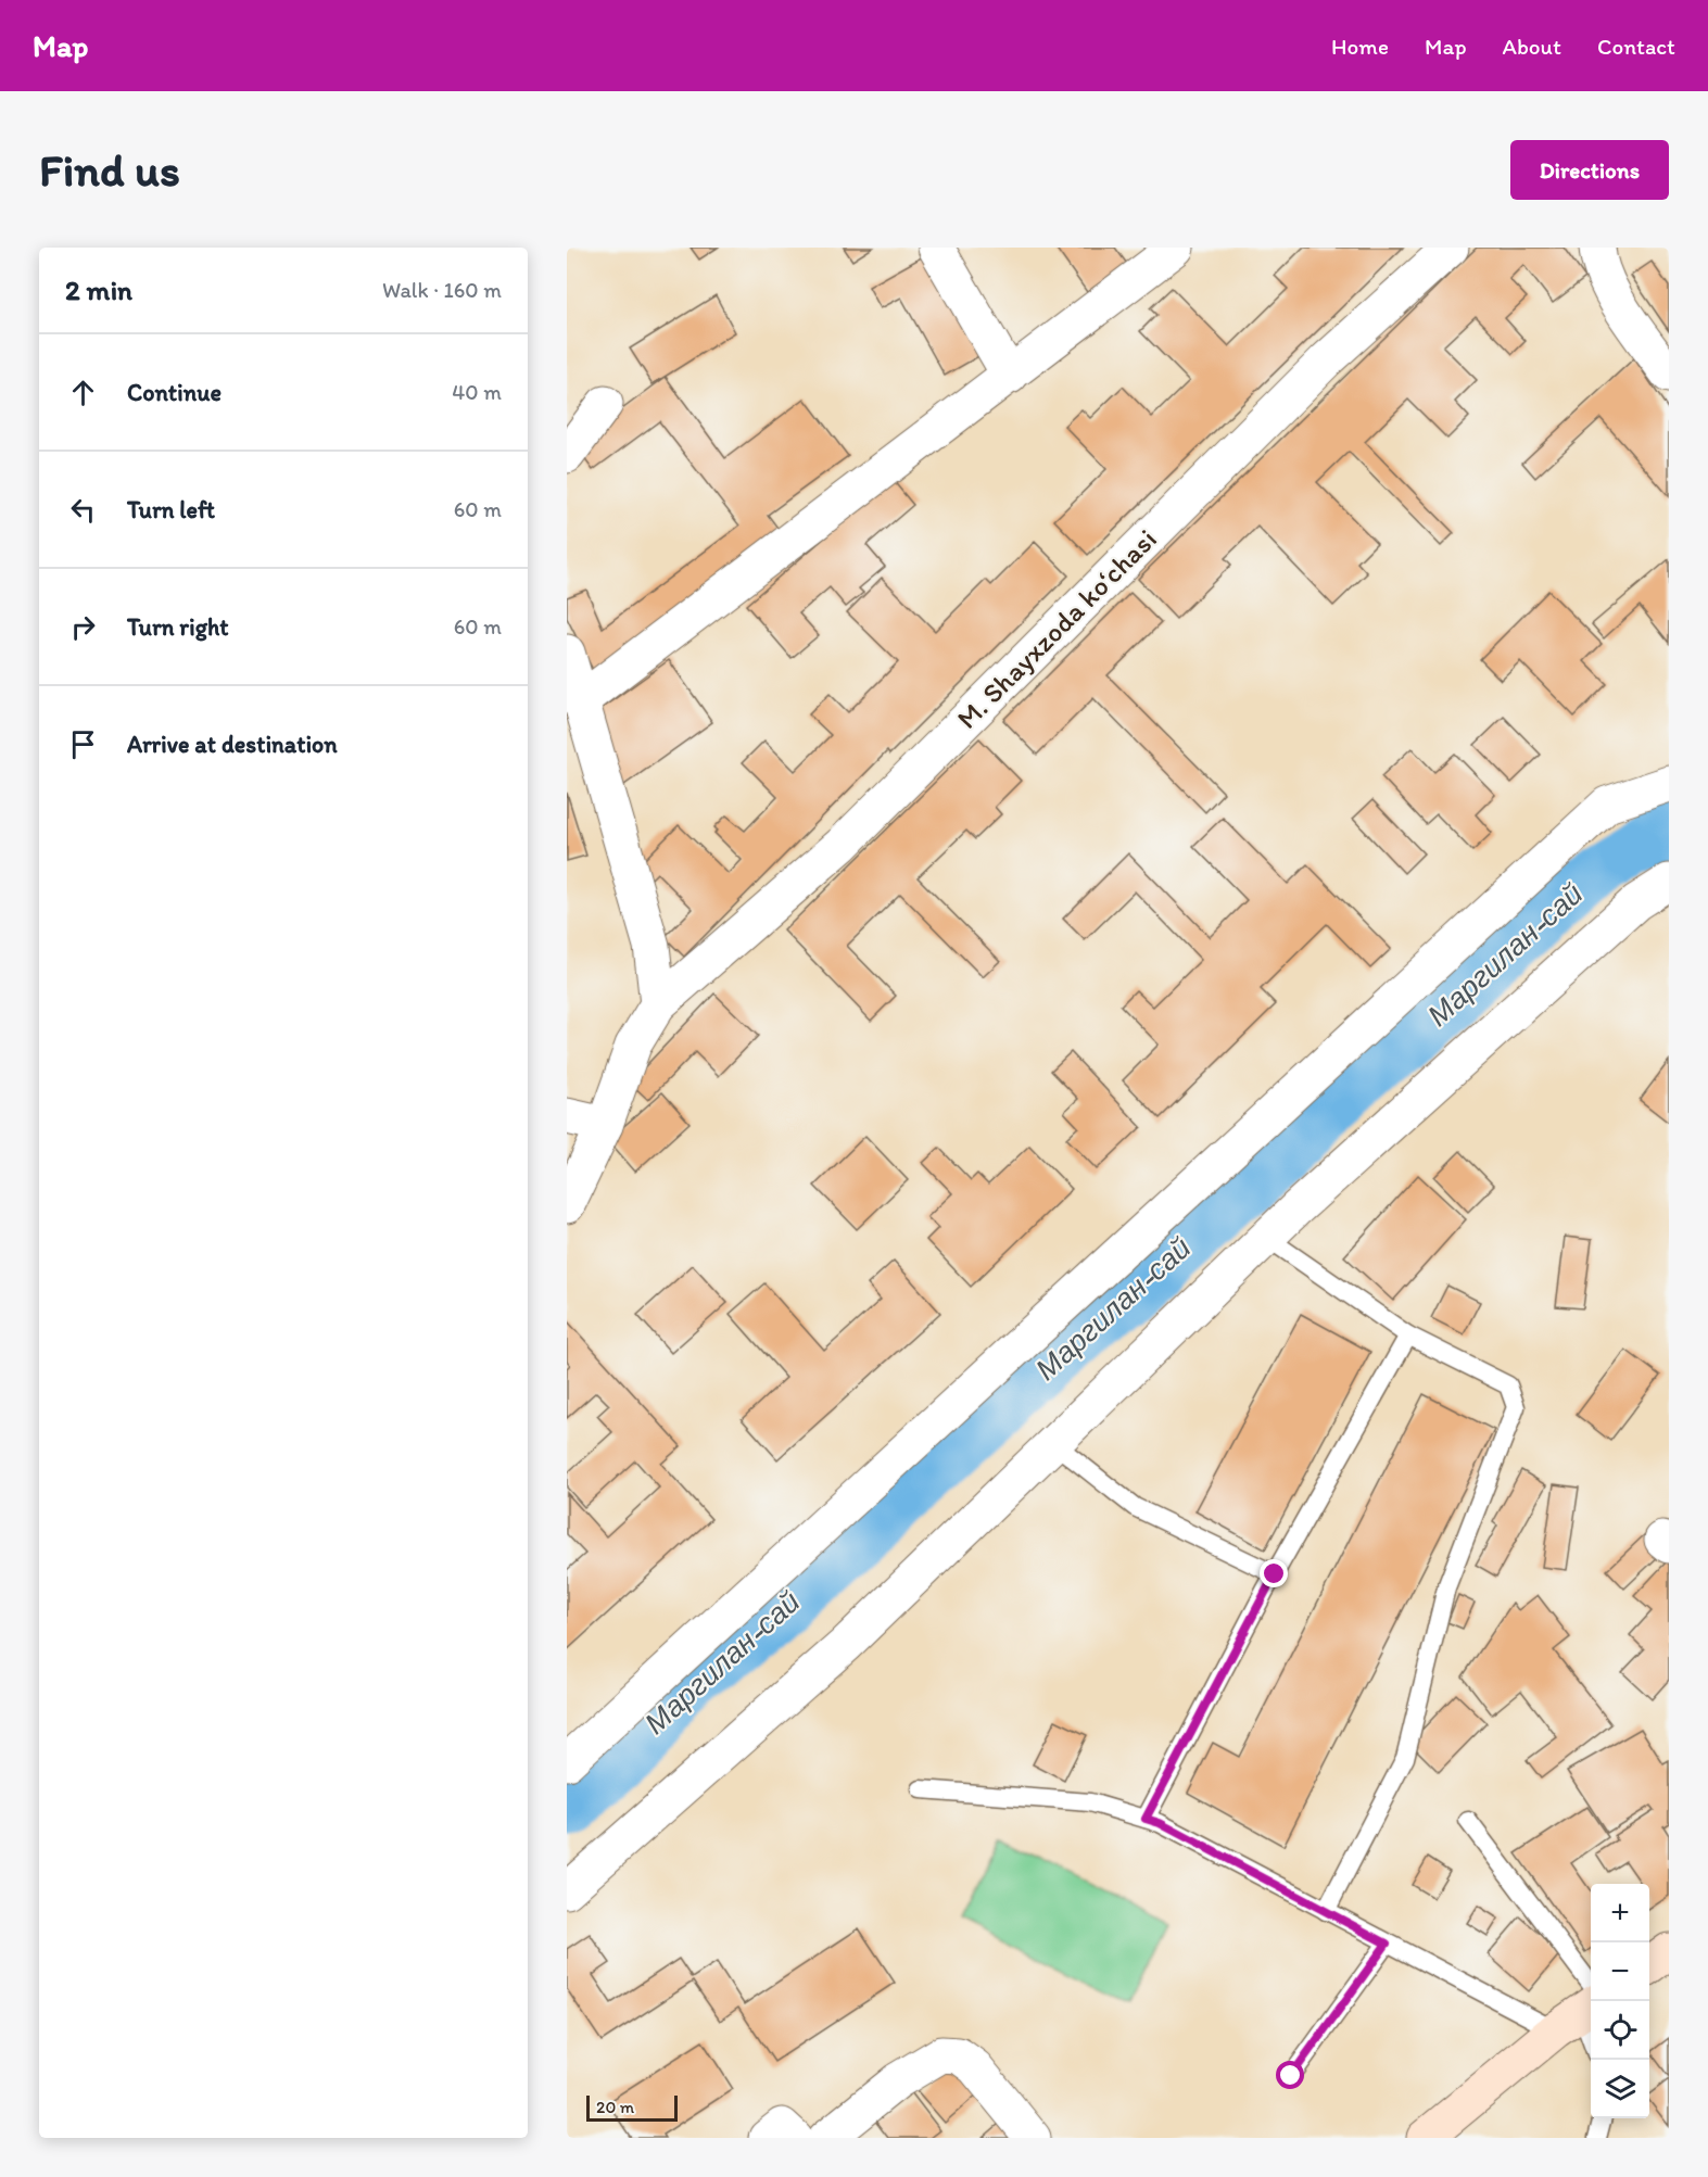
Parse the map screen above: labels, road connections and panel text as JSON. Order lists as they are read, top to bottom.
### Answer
{
  "streets": {
    "street": ["M. Shayxzoda koʻchasi"]
  },
  "water": ["Маргилан-сай"],
  "scale_bar": "20 m",
  "page": {
    "header": "Map",
    "nav": [
      "Home",
      "Map",
      "About",
      "Contact"
    ],
    "buttons": "Directions",
    "title": "Find us",
    "heading": ["2 min", "Walk · 160 m"],
    "list": [
      ["Continue", "40 m"],
      ["Turn left", "60 m"],
      ["Turn right", "60 m"],
      "Arrive at destination"
    ],
    "map_buttons": ["+", "−"],
    "scale": "20 m"
  }
}
